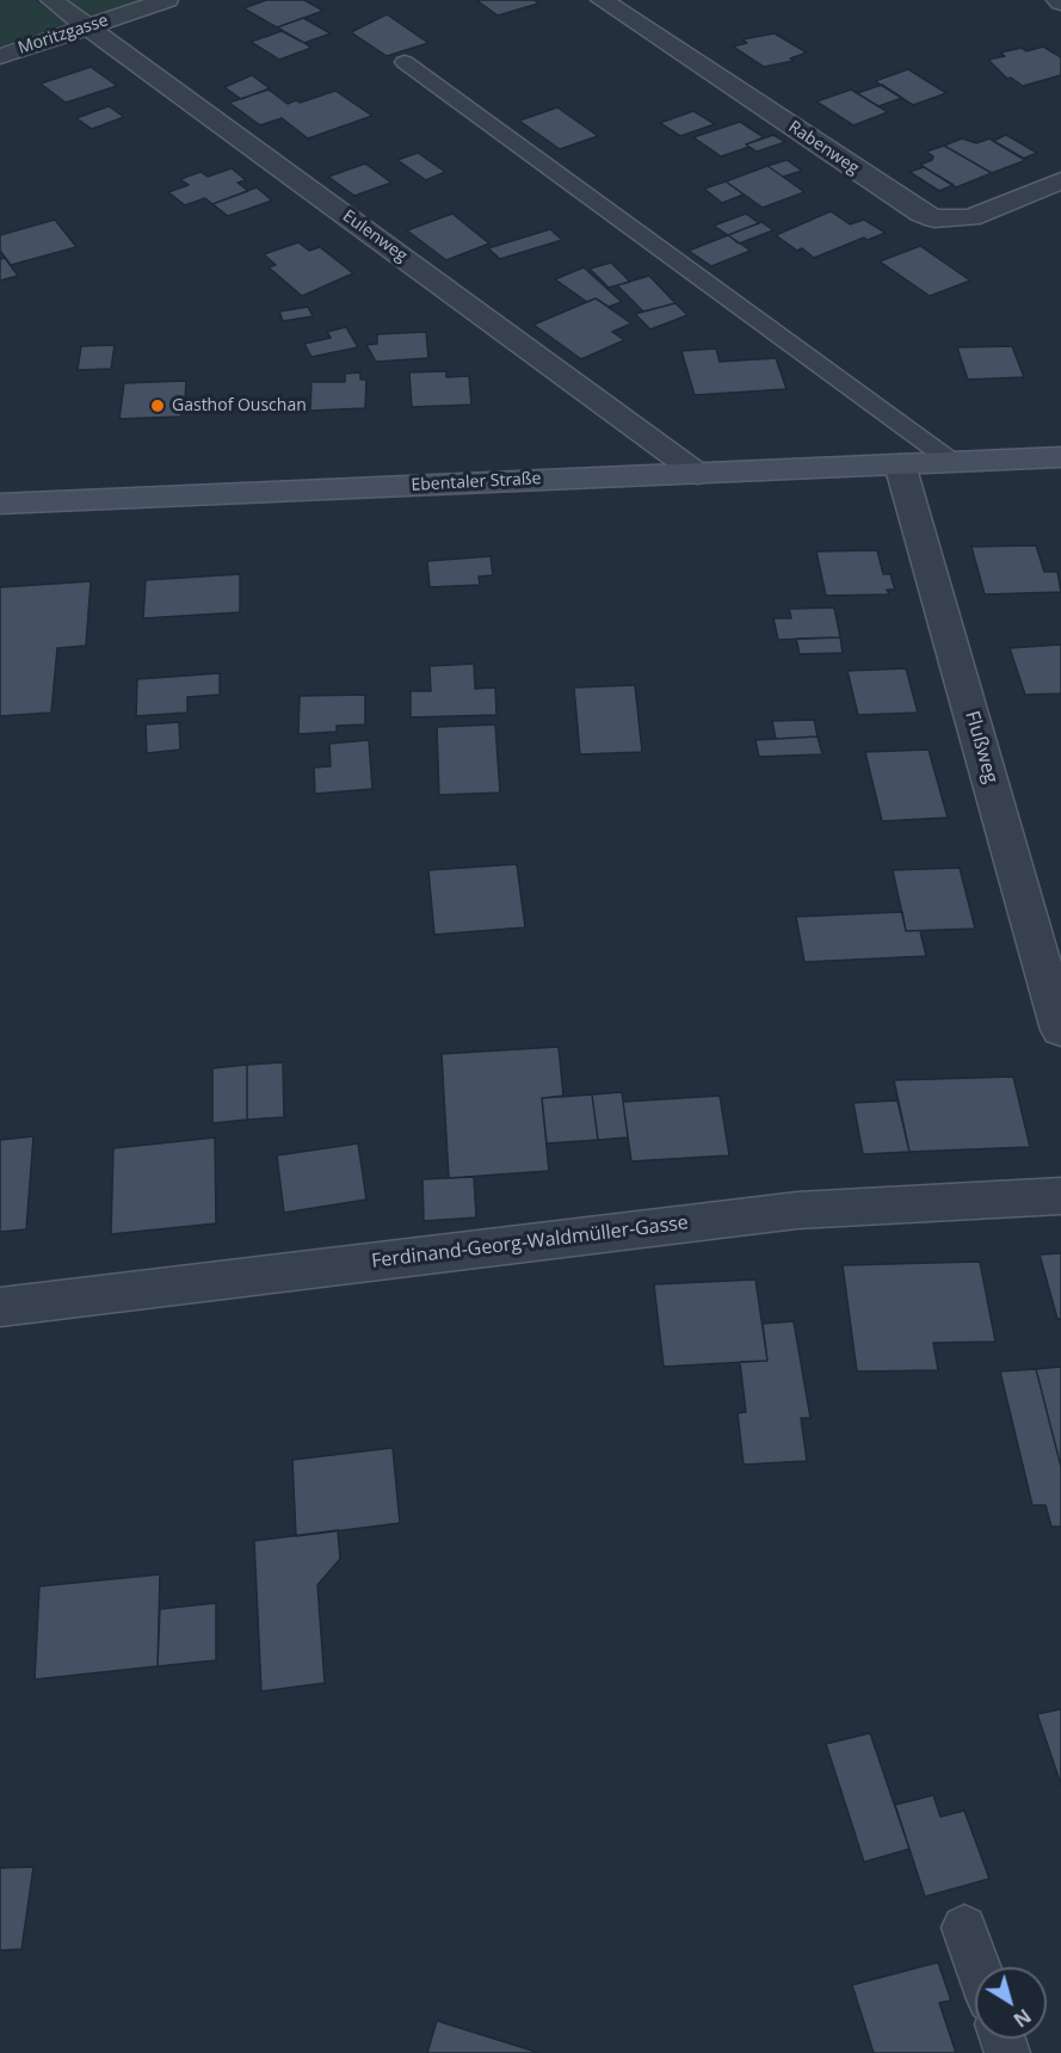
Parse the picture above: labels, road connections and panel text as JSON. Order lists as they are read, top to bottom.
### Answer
{
  "streets": {
    "main road": ["Ebentaler Straße"],
    "street": [
      "Moritzgasse",
      "Rabenweg",
      "Eulenweg",
      "Flußweg",
      "Ferdinand-Georg-Waldmüller-Gasse"
    ]
  },
  "crossings": [
    ["Moritzgasse", "Eulenweg"],
    ["Eulenweg", "Ebentaler Straße"],
    ["Ebentaler Straße", "Flußweg"]
  ],
  "places": ["Gasthof Ouschan"],
  "north": "bottom right"
}
